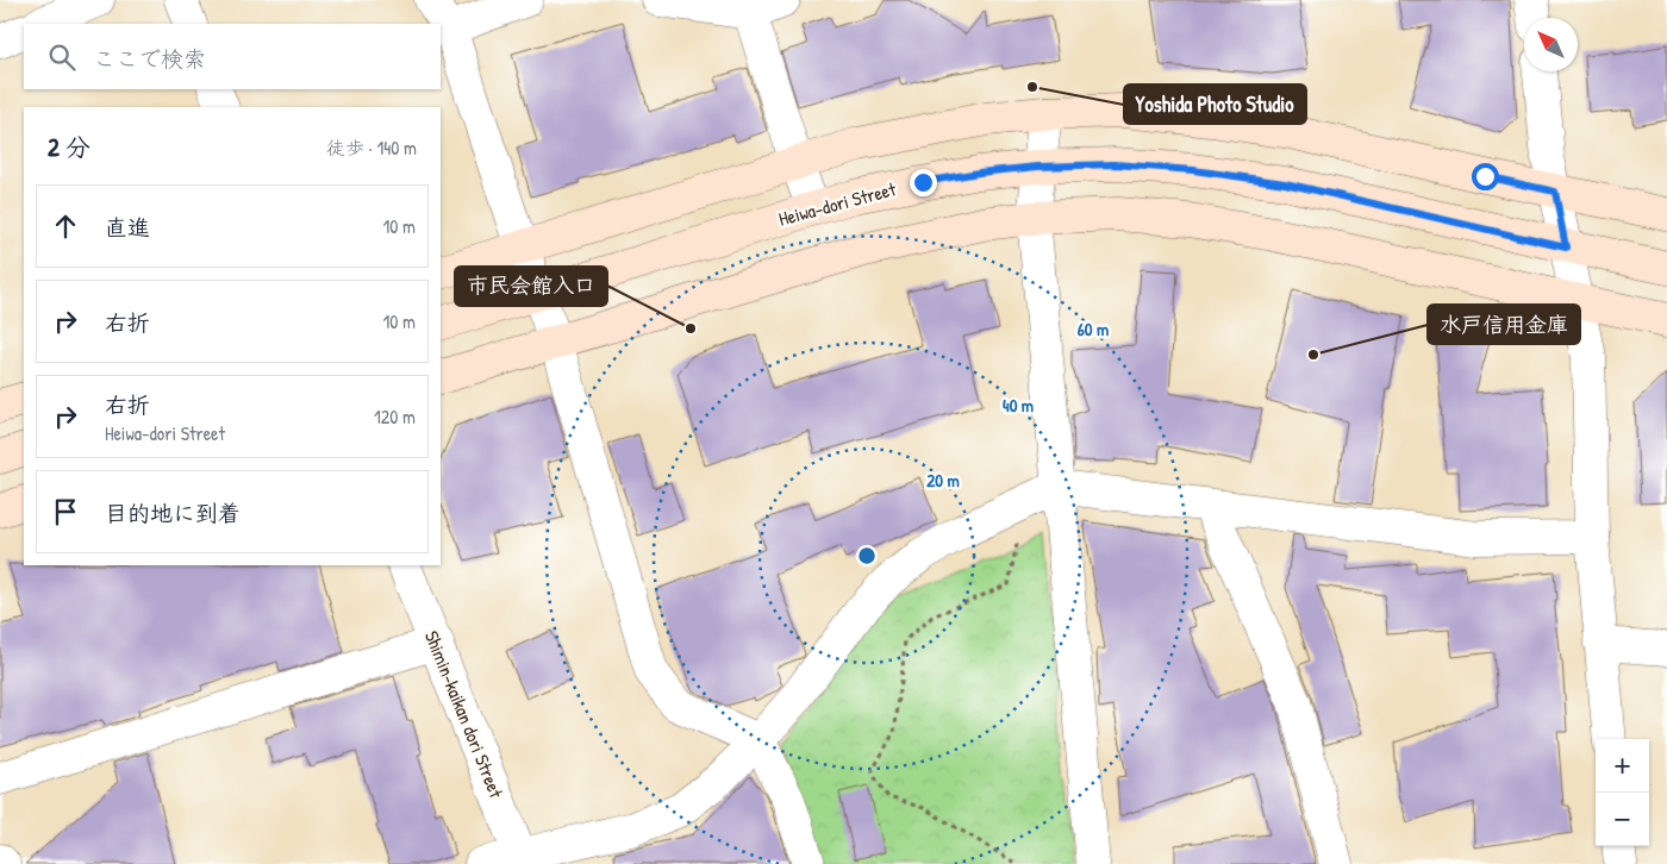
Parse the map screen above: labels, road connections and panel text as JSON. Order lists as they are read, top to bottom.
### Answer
{
  "streets": {
    "main road": ["Heiwa-dori Street"],
    "street": ["Shimin-kaikan dori Street"]
  },
  "places": ["Yoshida Photo Studio", "市民会館入口", "水戸信用金庫"],
  "north": "top left",
  "page": {
    "search": "ここで検索",
    "heading": ["2 分", "徒歩 · 140 m"],
    "list": [
      ["直進", "10 m"],
      ["右折", "10 m"],
      ["右折", "Heiwa-dori Street", "120 m"],
      "目的地に到着"
    ],
    "map_buttons": ["+", "−"]
  },
  "rings": ["60 m", "40 m", "20 m"]
}
